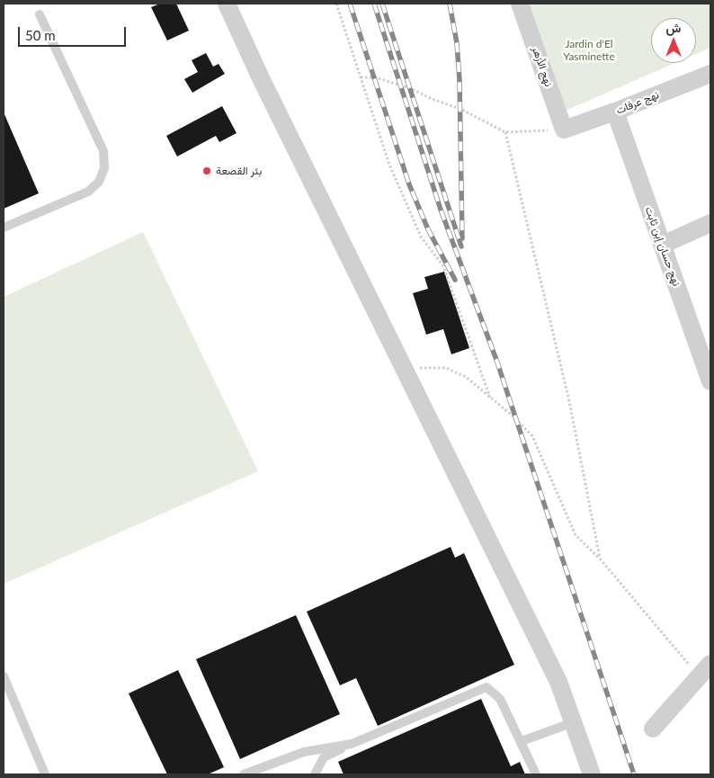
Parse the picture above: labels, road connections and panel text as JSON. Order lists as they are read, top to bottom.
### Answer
{
  "streets": {
    "street": ["نهج الأزهر", "نهج عرفات", "نهج حسان إبن ثابت"]
  },
  "crossings": [
    ["نهج الأزهر", "نهج عرفات"],
    ["نهج عرفات", "نهج حسان إبن ثابت"]
  ],
  "parks": ["Jardin d'El Yasminette"],
  "places": ["بئر القصعة"],
  "scale_bar": "50 m",
  "north": "top"
}
